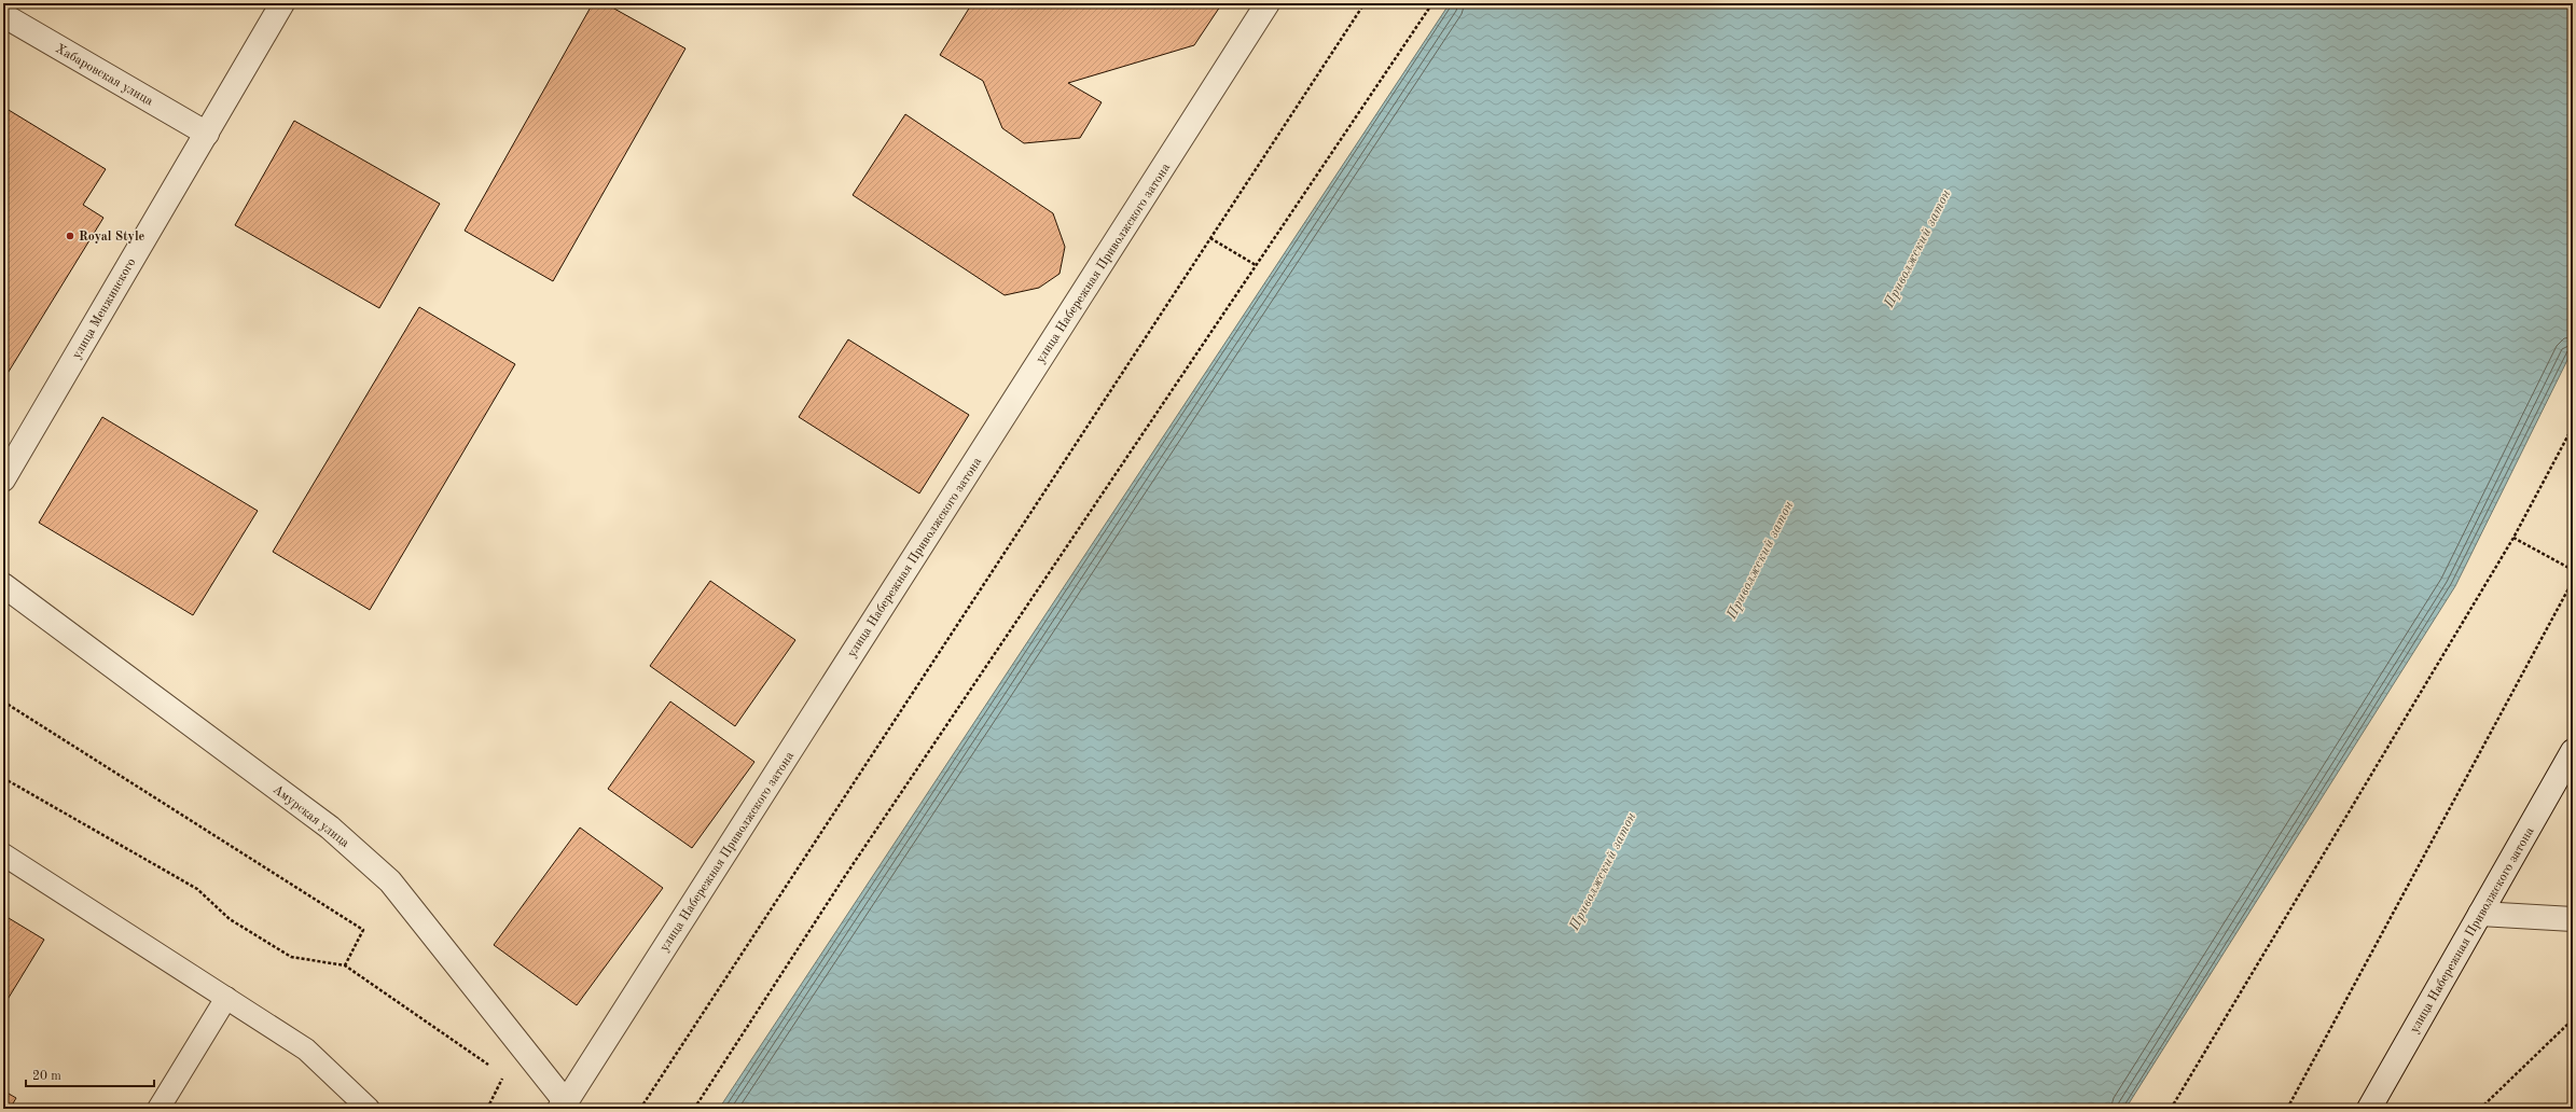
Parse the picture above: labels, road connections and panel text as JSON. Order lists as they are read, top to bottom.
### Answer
{
  "streets": {
    "street": [
      "Хабаровская улица",
      "улица Набережная Приволжского затона",
      "улица Менжинского",
      "Амурская улица"
    ]
  },
  "crossings": [
    ["Хабаровская улица", "улица Менжинского"],
    ["улица Набережная Приволжского затона", "Амурская улица"]
  ],
  "water": ["Приволжский затон"],
  "places": ["Royal Style"],
  "scale_bar": "20 m"
}
